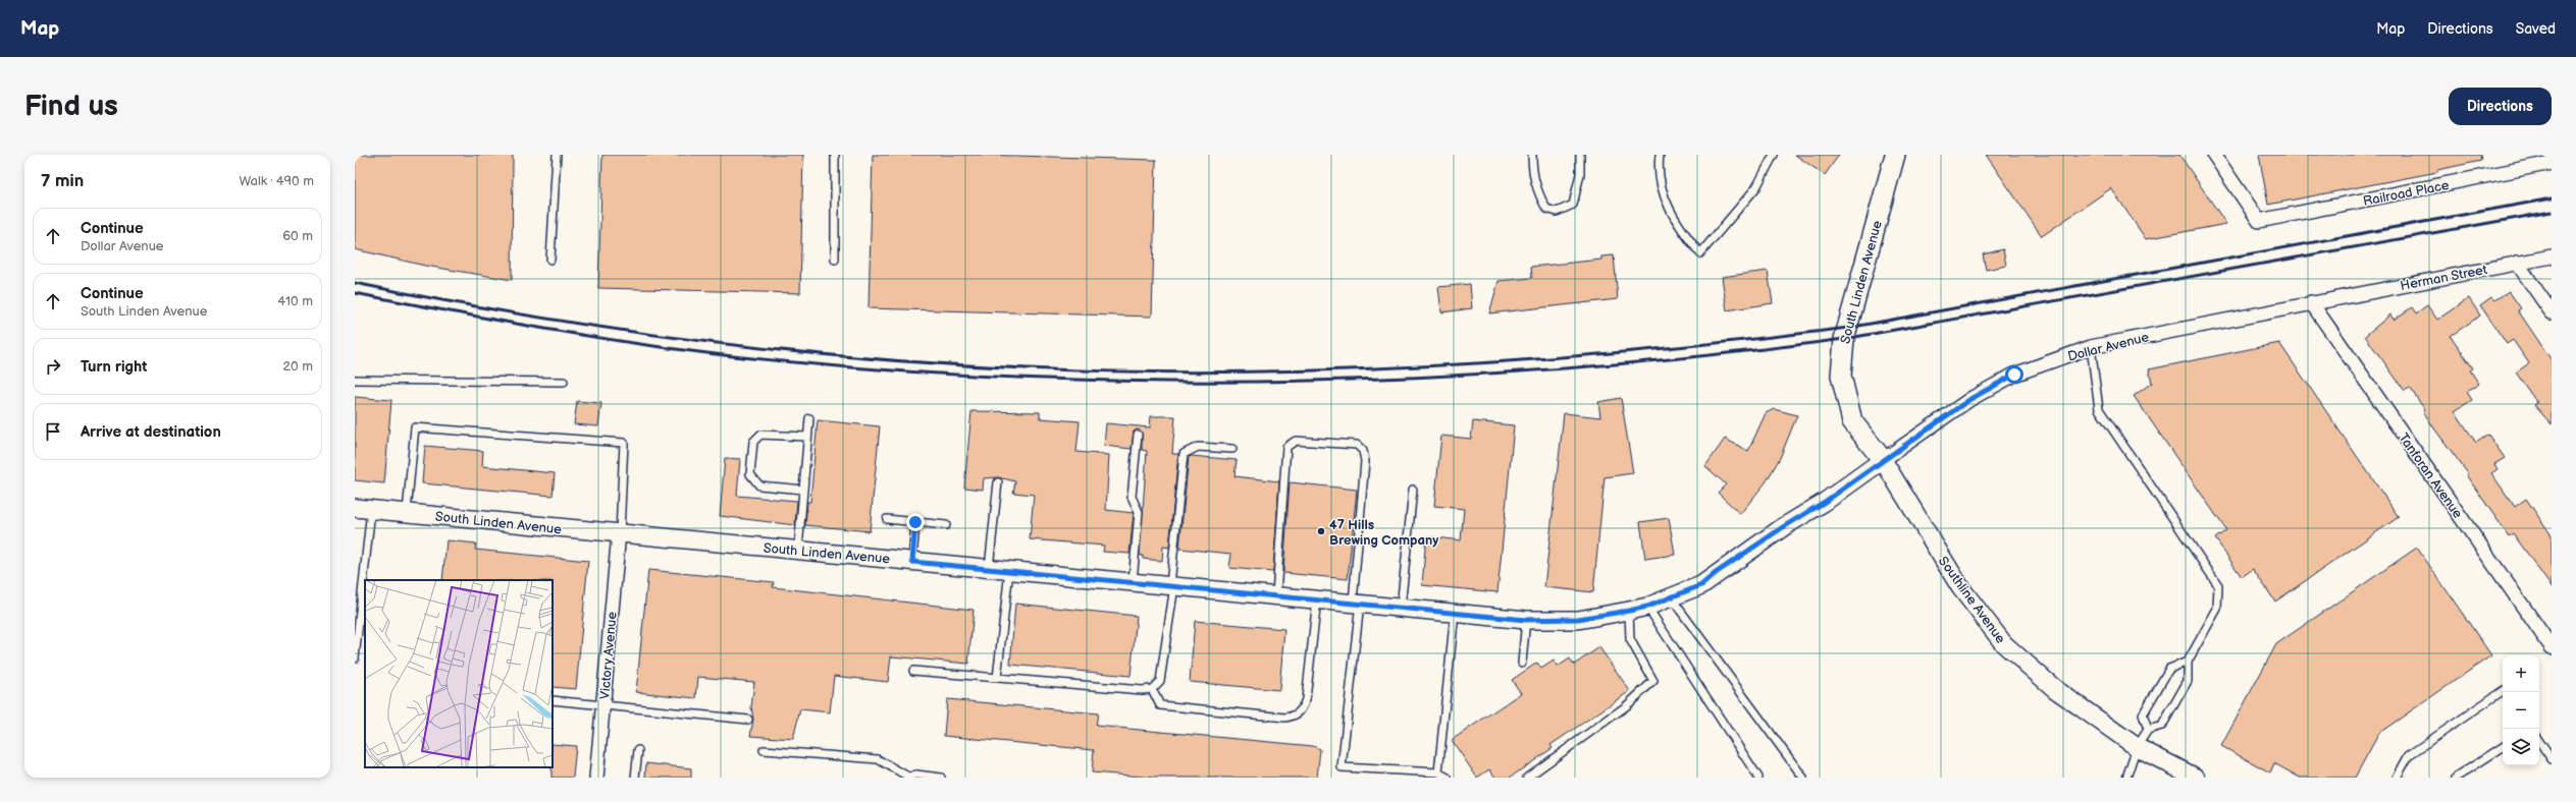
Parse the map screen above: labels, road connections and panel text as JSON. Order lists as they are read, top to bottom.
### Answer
{
  "streets": {
    "main road": ["South Linden Avenue"],
    "street": [
      "Railroad Place",
      "Herman Street",
      "Dollar Avenue",
      "Tanforan Avenue",
      "Southline Avenue",
      "Victory Avenue"
    ]
  },
  "crossings": [
    ["Herman Street", "Dollar Avenue"],
    ["South Linden Avenue", "Dollar Avenue"],
    ["South Linden Avenue", "Southline Avenue"],
    ["South Linden Avenue", "Victory Avenue"],
    ["Dollar Avenue", "Tanforan Avenue"],
    ["Dollar Avenue", "Southline Avenue"]
  ],
  "places": ["47 Hills Brewing Company"],
  "page": {
    "header": "Map",
    "nav": ["Map", "Directions", "Saved"],
    "buttons": "Directions",
    "title": "Find us",
    "heading": ["7 min", "Walk · 490 m"],
    "list": [
      ["Continue", "Dollar Avenue", "60 m"],
      ["Continue", "South Linden Avenue", "410 m"],
      ["Turn right", "20 m"],
      "Arrive at destination"
    ],
    "map_buttons": ["+", "−"]
  }
}
